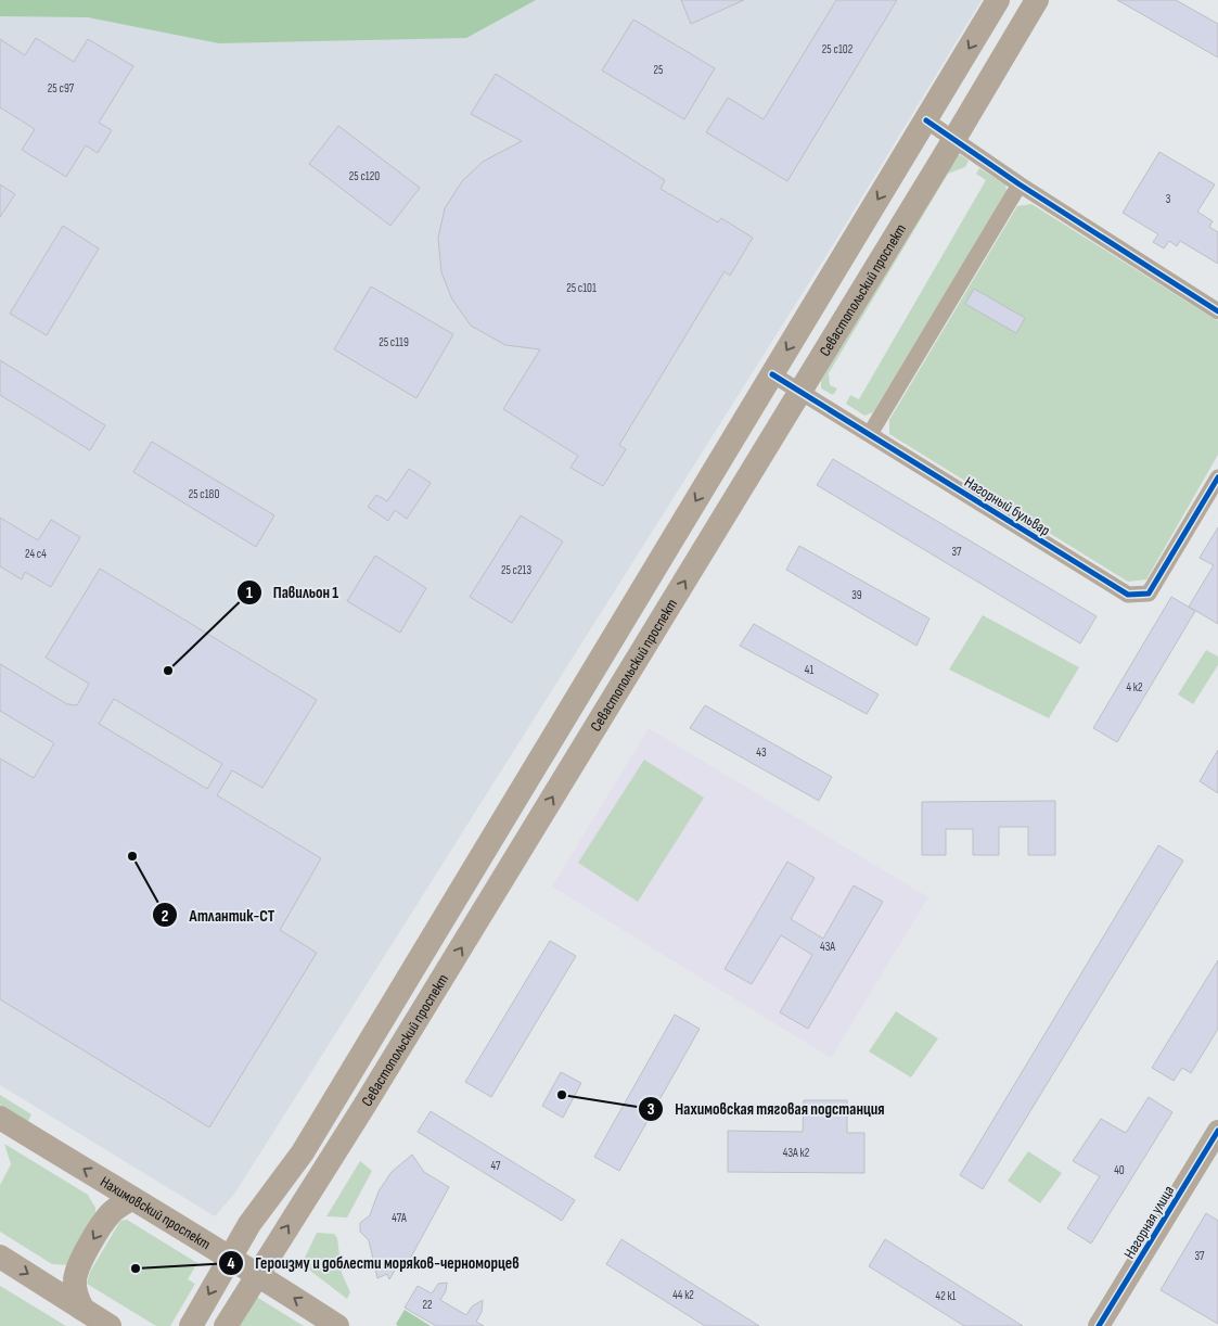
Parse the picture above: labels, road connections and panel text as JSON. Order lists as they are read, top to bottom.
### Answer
{
  "streets": {
    "main road": ["Севастопольский проспект", "Нахимовский проспект"],
    "street": ["Нагорный бульвар", "Нагорная улица"]
  },
  "crossings": [
    ["Севастопольский проспект", "Нагорный бульвар"],
    ["Севастопольский проспект", "Нахимовский проспект"]
  ],
  "places": [
    "Павильон 1",
    "Атлантик-СТ",
    "Нахимовская тяговая подстанция",
    "Героизму и доблести моряков-черноморцев"
  ],
  "house_numbers": [
    "25 с102",
    "25",
    "25 с97",
    "25 с120",
    "3",
    "25 с101",
    "25 с119",
    "25 с180",
    "37",
    "24 с4",
    "25 с213",
    "39",
    "41",
    "4 к2",
    "43",
    "43А",
    "43А к2",
    "47",
    "40",
    "47А",
    "37",
    "44 к2",
    "42 к1",
    "22"
  ]
}
